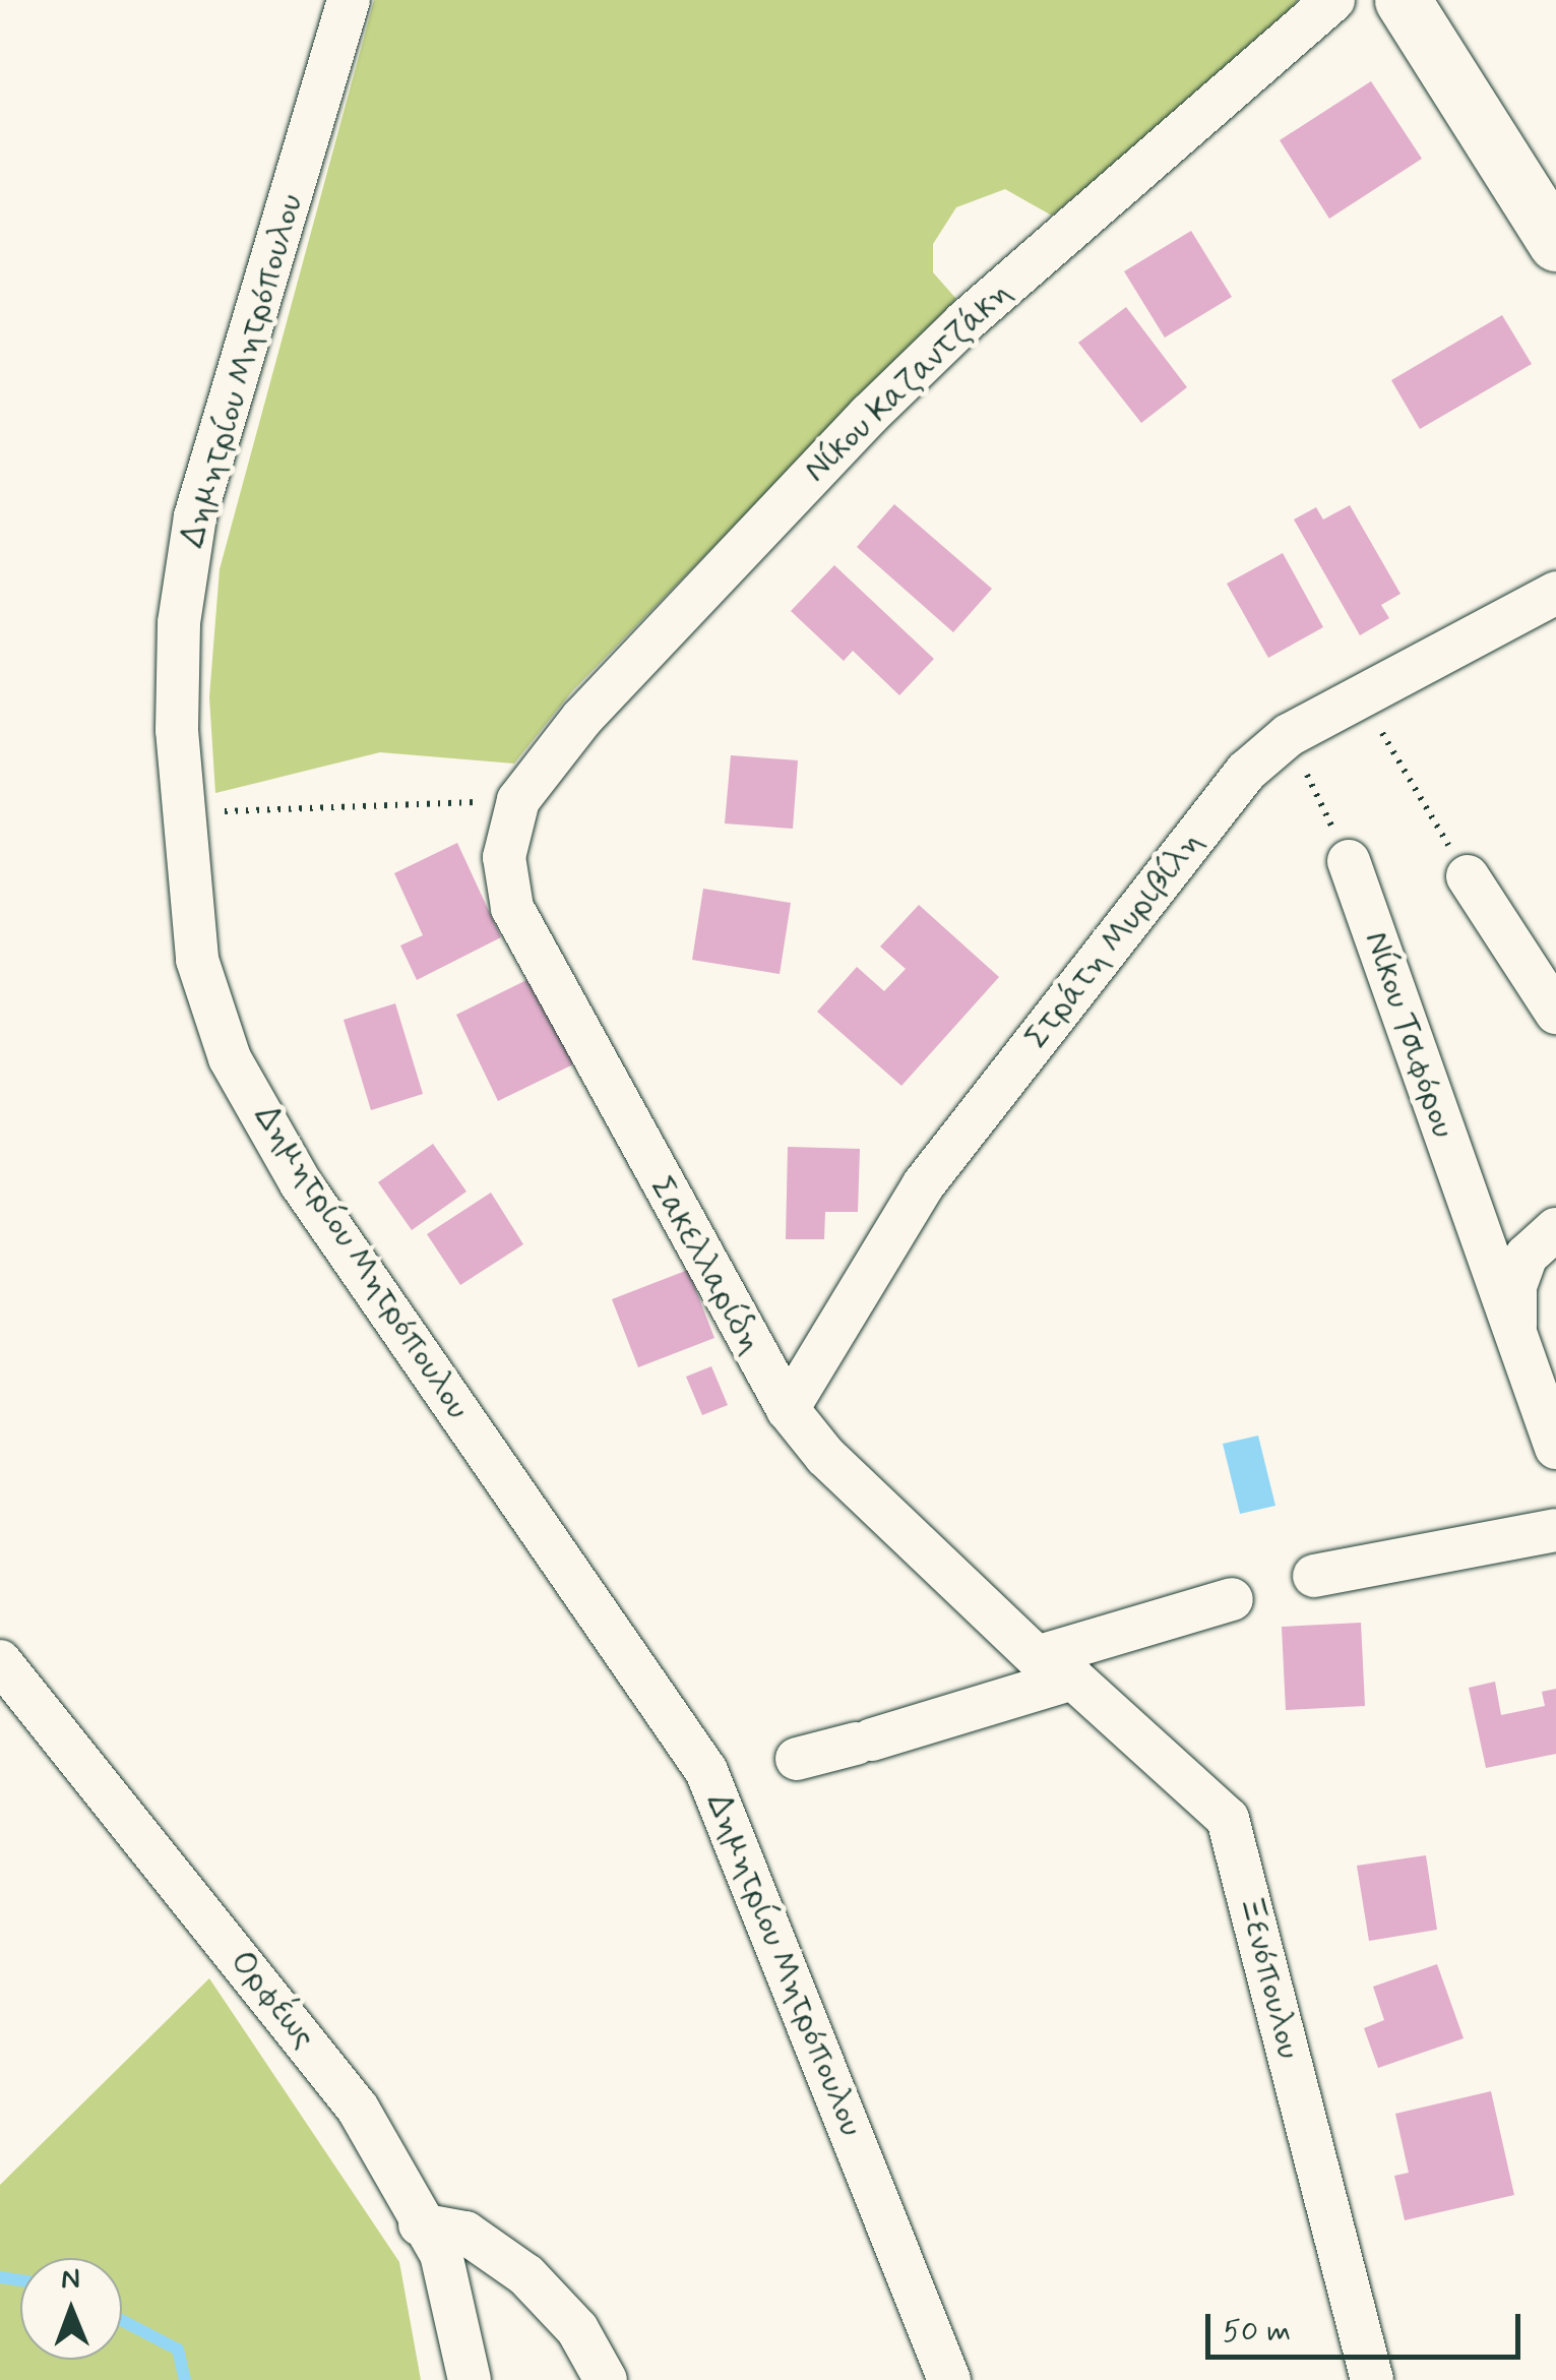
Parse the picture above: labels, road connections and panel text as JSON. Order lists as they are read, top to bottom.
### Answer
{
  "streets": {
    "street": [
      "Δημητρίου Μητρόπουλου",
      "Νίκου Καζαντζάκη",
      "Στράτη Μυριβίλη",
      "Νίκου Τσιφόρου",
      "Σακελλαρίδη",
      "Ξενόπουλου",
      "Ορφέως"
    ]
  },
  "crossings": [
    ["Νίκου Καζαντζάκη", "Σακελλαρίδη"],
    ["Στράτη Μυριβίλη", "Σακελλαρίδη"],
    ["Σακελλαρίδη", "Ξενόπουλου"]
  ],
  "scale_bar": "50 m",
  "north": "top"
}
